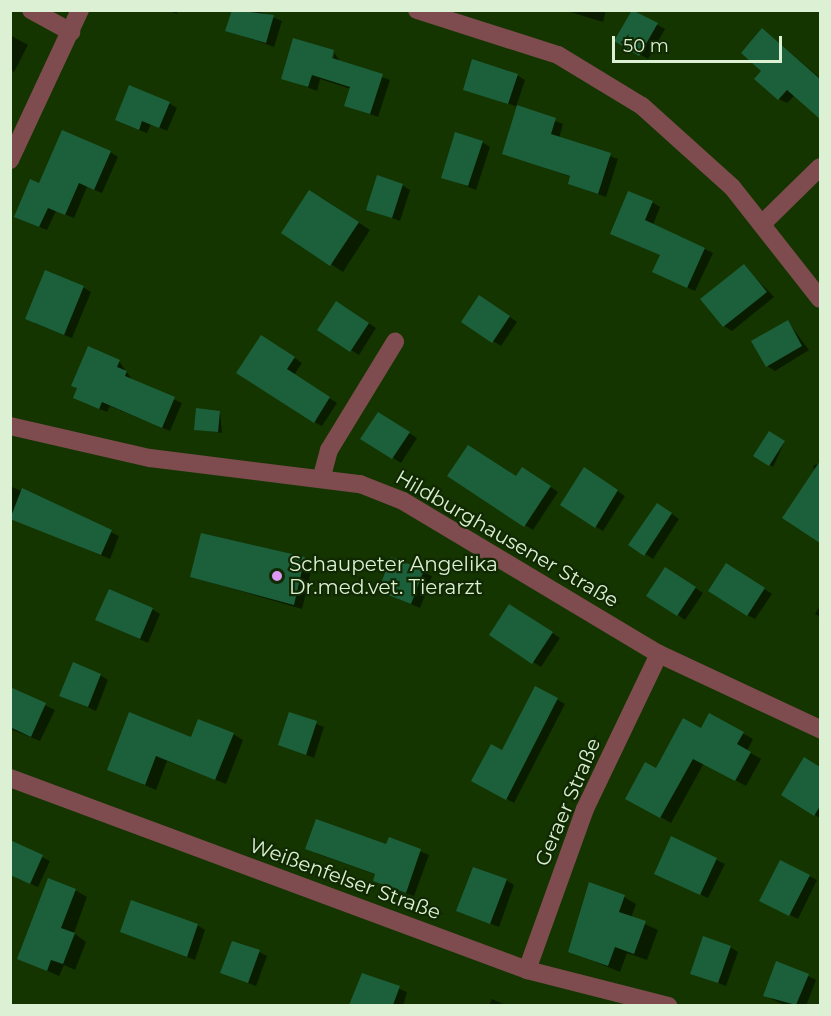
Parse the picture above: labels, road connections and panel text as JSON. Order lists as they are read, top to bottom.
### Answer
{
  "streets": {
    "street": ["Hildburghausener Straße", "Geraer Straße", "Weißenfelser Straße"]
  },
  "crossings": [
    ["Hildburghausener Straße", "Geraer Straße"],
    ["Geraer Straße", "Weißenfelser Straße"]
  ],
  "places": ["Schaupeter Angelika Dr.med.vet. Tierarzt"],
  "scale_bar": "50 m"
}
